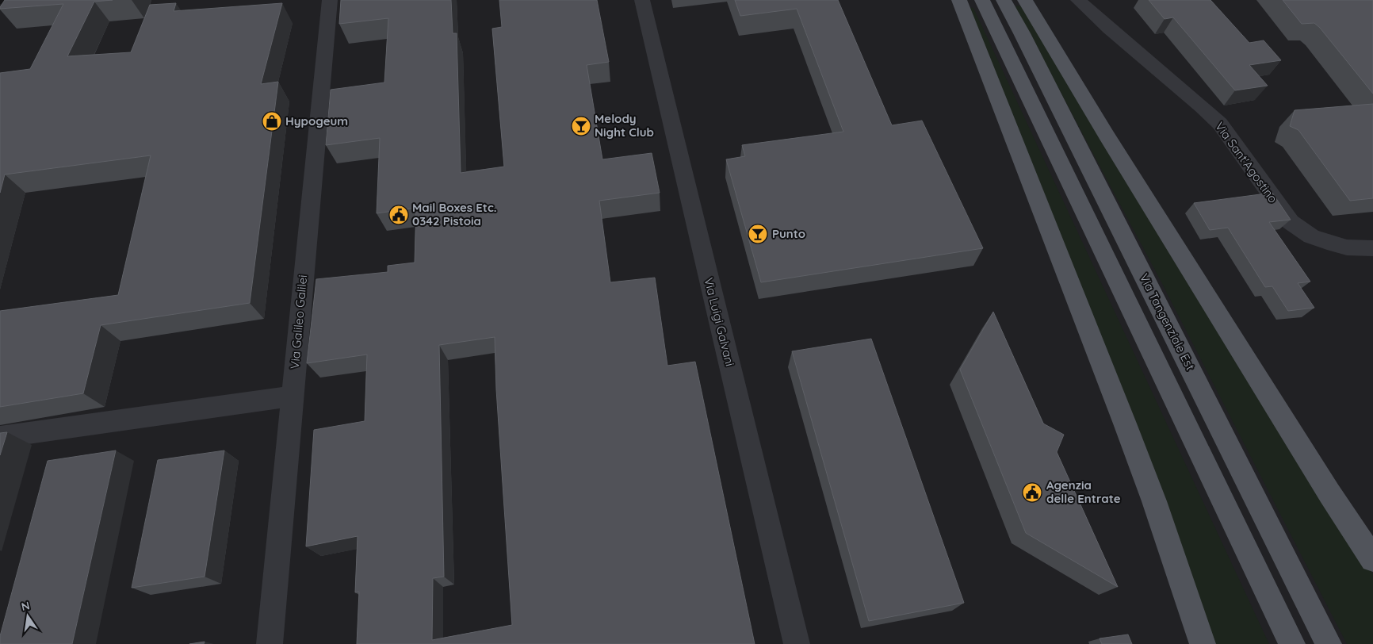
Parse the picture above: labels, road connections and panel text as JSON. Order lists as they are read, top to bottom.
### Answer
{
  "streets": {
    "main road": ["Via Tangenziale Est"],
    "street": ["Via Sant'Agostino", "Via Galileo Galilei", "Via Luigi Galvani"]
  },
  "places": {
    "shop": ["Hypogeum"],
    "bar": ["Melody Night Club", "Punto"],
    "public building": ["Mail Boxes Etc. 0342 Pistoia", "Agenzia delle Entrate"]
  },
  "north": "top"
}
